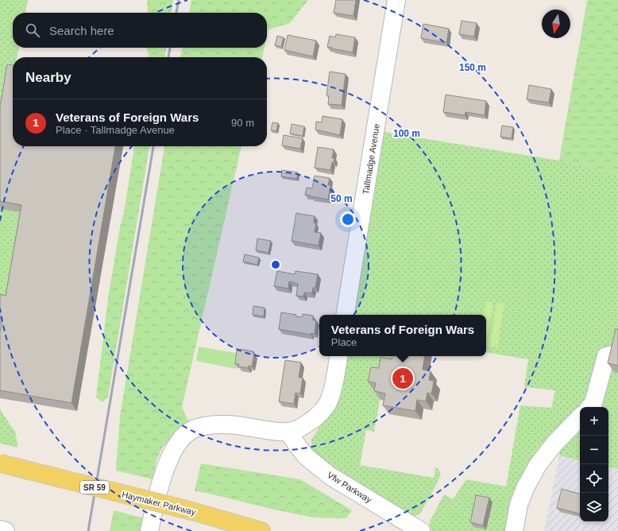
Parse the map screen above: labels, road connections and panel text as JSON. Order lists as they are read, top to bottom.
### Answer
{
  "streets": {
    "main road": ["SR 59", "Haymaker Parkway"],
    "street": ["Tallmadge Avenue", "Vfw Parkway"]
  },
  "north": "bottom",
  "page": {
    "search": "Search here",
    "heading": "Nearby",
    "list": [
      {
        "mark": "1",
        "name": "Veterans of Foreign Wars",
        "note": "Place · Tallmadge Avenue",
        "value": "90 m"
      }
    ],
    "popup": ["Veterans of Foreign Wars", "Place"],
    "pins": "1",
    "map_buttons": ["+", "−"]
  },
  "rings": ["150 m", "100 m", "50 m"]
}
